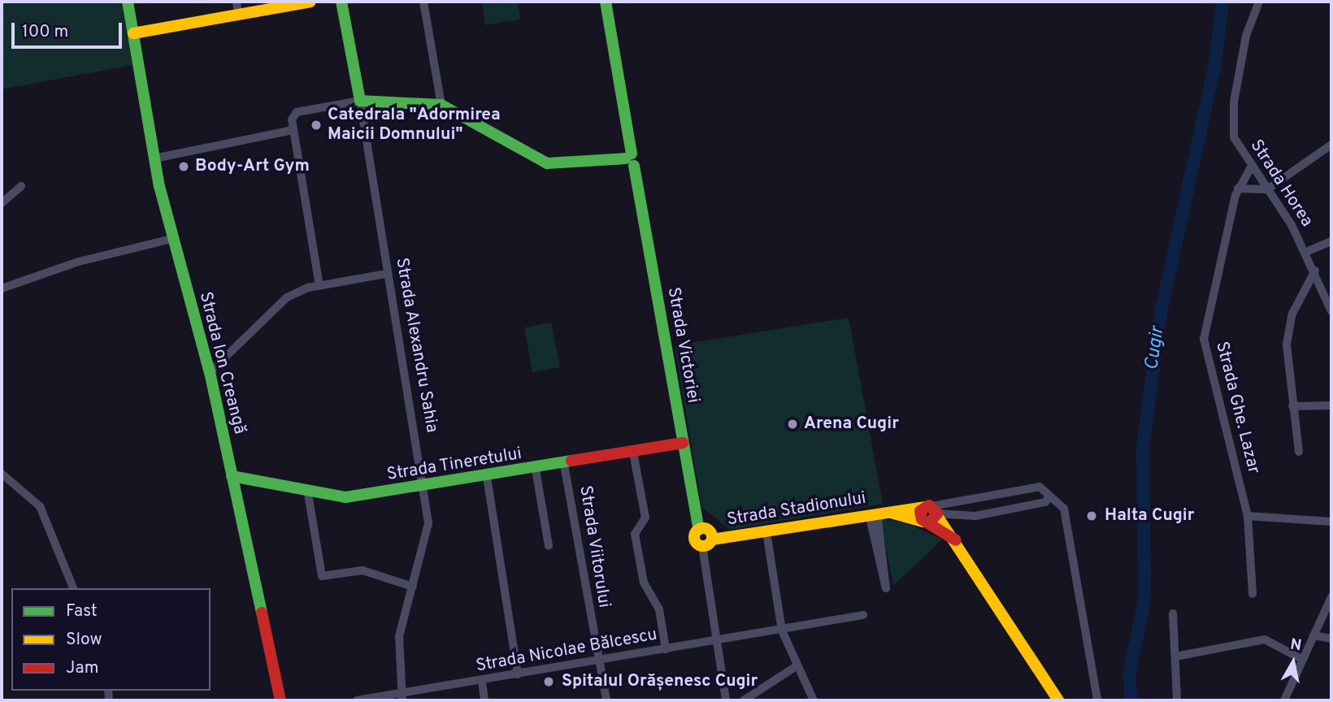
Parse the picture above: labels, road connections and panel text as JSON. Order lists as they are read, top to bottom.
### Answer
{
  "streets": {
    "street": [
      "Strada Horea",
      "Strada Alexandru Sahia",
      "Strada Victoriei",
      "Strada Ion Creangă",
      "Strada Ghe. Lazar",
      "Strada Tineretului",
      "Strada Stadionului",
      "Strada Viitorului",
      "Strada Nicolae Bălcescu"
    ]
  },
  "crossings": [
    ["Strada Horea", "Strada Ghe. Lazar"],
    ["Strada Alexandru Sahia", "Strada Tineretului"],
    ["Strada Alexandru Sahia", "Strada Nicolae Bălcescu"],
    ["Strada Victoriei", "Strada Tineretului"],
    ["Strada Victoriei", "Strada Stadionului"],
    ["Strada Ion Creangă", "Strada Tineretului"],
    ["Strada Tineretului", "Strada Viitorului"],
    ["Strada Viitorului", "Strada Nicolae Bălcescu"]
  ],
  "water": ["Cugir"],
  "places": [
    "Catedrala \"Adormirea Maicii Domnului\"",
    "Body-Art Gym",
    "Arena Cugir",
    "Halta Cugir",
    "Spitalul Orășenesc Cugir"
  ],
  "legend": ["Fast", "Slow", "Jam"],
  "scale_bar": "100 m",
  "north": "top"
}
